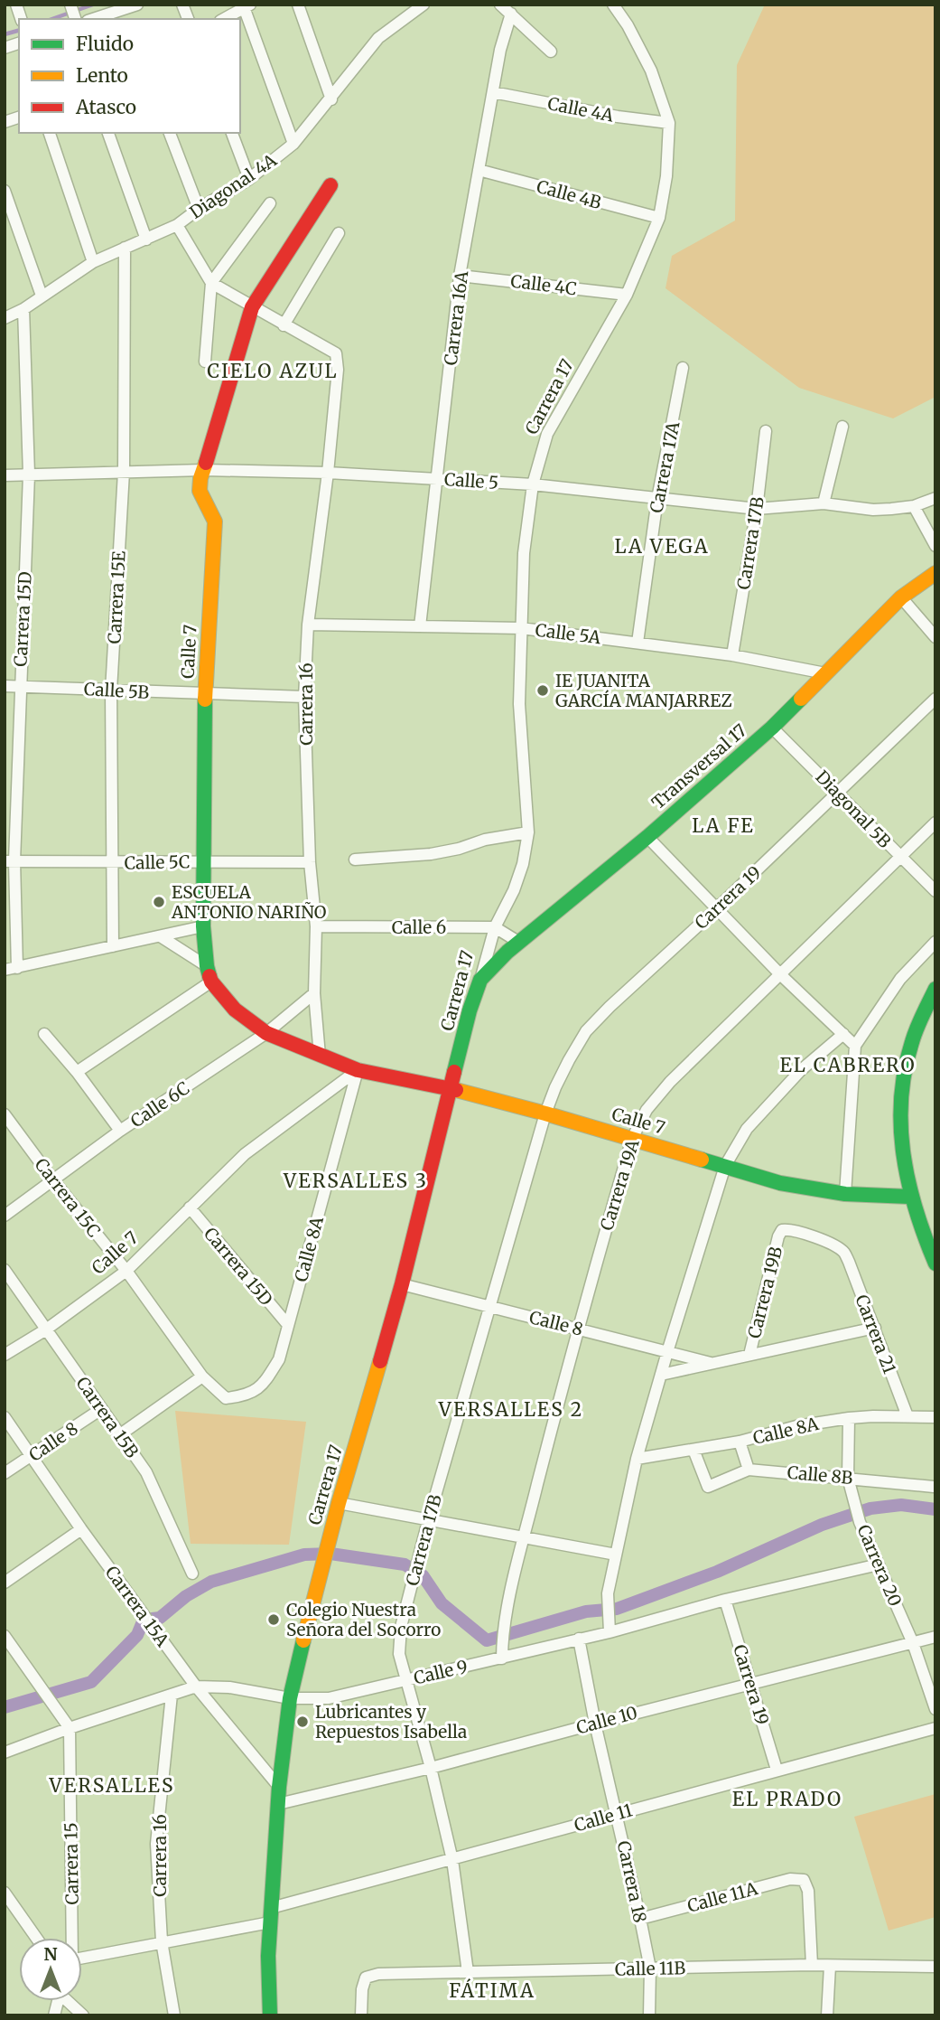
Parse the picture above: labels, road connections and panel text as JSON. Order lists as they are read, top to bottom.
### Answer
{
  "streets": {
    "street": [
      "Calle 4A",
      "Diagonal 4A",
      "Calle 4B",
      "Calle 4C",
      "Carrera 16A",
      "Carrera 17",
      "Carrera 17A",
      "Calle 5",
      "Carrera 17B",
      "Carrera 15E",
      "Carrera 15D",
      "Calle 5A",
      "Calle 7",
      "Calle 5B",
      "Carrera 16",
      "Transversal 17",
      "Diagonal 5B",
      "Calle 5C",
      "Carrera 19",
      "Calle 6",
      "Calle 6C",
      "Carrera 19A",
      "Carrera 15C",
      "Calle 8A",
      "Carrera 19B",
      "Calle 8",
      "Carrera 21",
      "Carrera 15B",
      "Calle 8B",
      "Carrera 20",
      "Carrera 15A",
      "Calle 9",
      "Calle 10",
      "Calle 11",
      "Carrera 15",
      "Carrera 18",
      "Calle 11A",
      "Calle 11B"
    ]
  },
  "crossings": [
    ["Calle 4A", "Carrera 16A"],
    ["Calle 4A", "Carrera 17"],
    ["Diagonal 4A", "Carrera 15E"],
    ["Diagonal 4A", "Carrera 15D"],
    ["Calle 4B", "Carrera 16A"],
    ["Calle 4B", "Carrera 17"],
    ["Calle 4C", "Carrera 16A"],
    ["Calle 4C", "Carrera 17"],
    ["Carrera 16A", "Calle 5"],
    ["Carrera 16A", "Calle 5A"],
    ["Carrera 17", "Calle 5"],
    ["Carrera 17", "Calle 5A"],
    ["Carrera 17", "Calle 7"],
    ["Carrera 17", "Transversal 17"],
    ["Carrera 17", "Calle 6"],
    ["Carrera 17", "Calle 8"],
    ["Carrera 17", "Carrera 15A"],
    ["Carrera 17", "Calle 9"],
    ["Carrera 17", "Calle 10"],
    ["Carrera 17", "Calle 11"],
    ["Carrera 17A", "Calle 5"],
    ["Carrera 17A", "Calle 5A"],
    ["Calle 5", "Carrera 17B"],
    ["Calle 5", "Carrera 15E"],
    ["Calle 5", "Carrera 15D"],
    ["Calle 5", "Calle 7"],
    ["Calle 5", "Carrera 16"],
    ["Carrera 17B", "Calle 5A"],
    ["Carrera 17B", "Calle 7"],
    ["Carrera 17B", "Carrera 19"],
    ["Carrera 17B", "Calle 8"],
    ["Carrera 17B", "Calle 9"],
    ["Carrera 17B", "Calle 10"],
    ["Carrera 17B", "Calle 11"],
    ["Carrera 17B", "Calle 11B"],
    ["Carrera 15E", "Calle 5B"],
    ["Carrera 15E", "Calle 5C"],
    ["Carrera 15D", "Calle 7"],
    ["Carrera 15D", "Calle 5B"],
    ["Carrera 15D", "Calle 5C"],
    ["Carrera 15D", "Calle 8A"],
    ["Calle 5A", "Carrera 16"],
    ["Calle 5A", "Transversal 17"],
    ["Calle 7", "Calle 5B"],
    ["Calle 7", "Carrera 16"],
    ["Calle 7", "Calle 5C"],
    ["Calle 7", "Carrera 19"],
    ["Calle 7", "Calle 6C"],
    ["Calle 7", "Carrera 19A"],
    ["Calle 7", "Carrera 15C"],
    ["Calle 7", "Calle 8A"],
    ["Calle 7", "Carrera 15B"],
    ["Calle 5B", "Carrera 16"],
    ["Carrera 16", "Calle 5C"],
    ["Carrera 16", "Calle 6"],
    ["Carrera 16", "Calle 6C"],
    ["Carrera 16", "Calle 9"],
    ["Carrera 16", "Calle 11"],
    ["Transversal 17", "Diagonal 5B"],
    ["Diagonal 5B", "Carrera 19"],
    ["Diagonal 5B", "Carrera 19A"],
    ["Carrera 19", "Calle 9"],
    ["Carrera 19", "Calle 10"],
    ["Carrera 19", "Calle 11"],
    ["Calle 6C", "Carrera 15C"],
    ["Carrera 19A", "Calle 8"],
    ["Carrera 19A", "Calle 9"],
    ["Carrera 15C", "Calle 8A"],
    ["Calle 8A", "Carrera 21"],
    ["Calle 8A", "Calle 8B"],
    ["Calle 8A", "Carrera 20"],
    ["Carrera 19B", "Calle 8"],
    ["Carrera 19B", "Carrera 21"],
    ["Calle 8", "Carrera 21"],
    ["Calle 8", "Carrera 15B"],
    ["Calle 8", "Carrera 15A"],
    ["Calle 8B", "Carrera 20"],
    ["Carrera 20", "Calle 9"],
    ["Carrera 20", "Calle 10"],
    ["Carrera 15A", "Calle 9"],
    ["Calle 9", "Carrera 15"],
    ["Calle 9", "Carrera 18"],
    ["Calle 10", "Carrera 18"],
    ["Calle 11", "Carrera 18"],
    ["Carrera 18", "Calle 11A"],
    ["Carrera 18", "Calle 11B"],
    ["Calle 11A", "Calle 11B"]
  ],
  "districts": [
    "CIELO AZUL",
    "LA VEGA",
    "LA FE",
    "EL CABRERO",
    "VERSALLES 3",
    "VERSALLES 2",
    "VERSALLES",
    "EL PRADO",
    "FÁTIMA"
  ],
  "places": [
    "IE JUANITA GARCÍA MANJARREZ",
    "ESCUELA ANTONIO NARIÑO",
    "Colegio Nuestra Señora del Socorro",
    "Lubricantes y Repuestos Isabella"
  ],
  "legend": ["Fluido", "Lento", "Atasco"],
  "north": "top"
}
